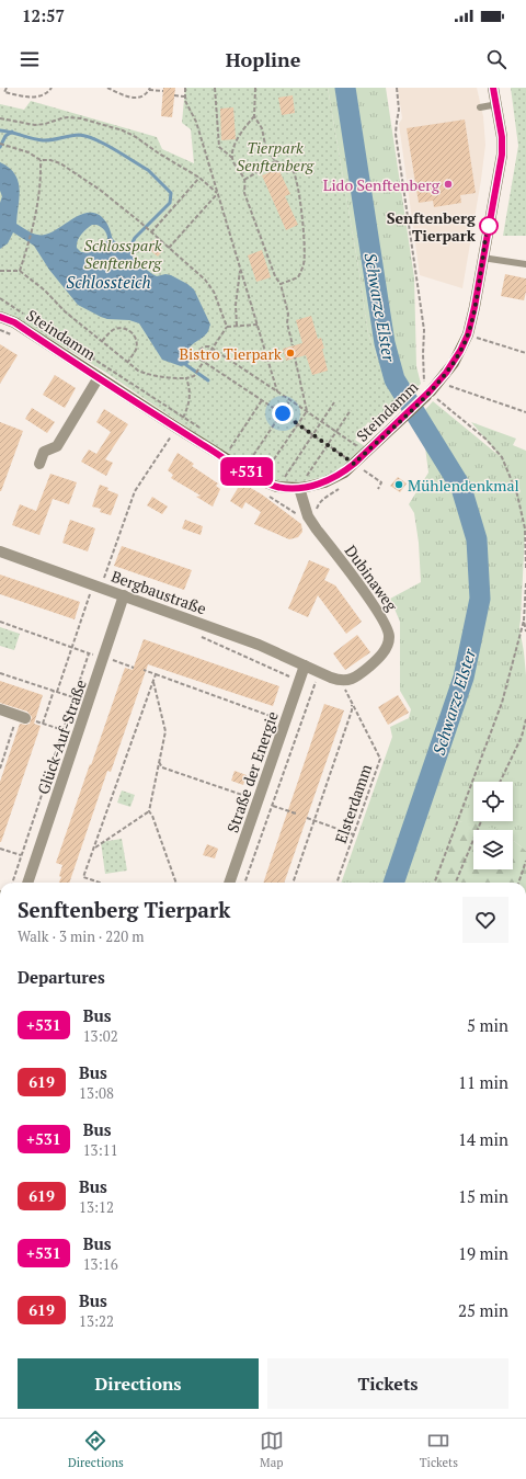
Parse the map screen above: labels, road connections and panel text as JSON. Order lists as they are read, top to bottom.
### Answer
{
  "streets": {
    "street": [
      "Steindamm",
      "Dubinaweg",
      "Bergbaustraße",
      "Glück-Auf-Straße",
      "Straße der Energie"
    ],
    "path": ["Elsterdamm"]
  },
  "crossings": [
    ["Steindamm", "Dubinaweg"],
    ["Dubinaweg", "Elsterdamm"],
    ["Bergbaustraße", "Glück-Auf-Straße"],
    ["Bergbaustraße", "Straße der Energie"]
  ],
  "water": ["Schlossteich", "Schwarze Elster"],
  "parks": ["Tierpark Senftenberg", "Schlosspark Senftenberg"],
  "places": [
    "Lido Senftenberg",
    "Senftenberg Tierpark",
    "Bistro Tierpark",
    "Mühlendenkmal"
  ],
  "lines": ["bus line +531"],
  "page": {
    "status": "12:57",
    "header": "Hopline",
    "on_map": "+531",
    "heading": [
      ["Senftenberg Tierpark", "Walk · 3 min · 220 m"],
      "Departures"
    ],
    "list": [
      {
        "mark": "+531",
        "name": "Bus",
        "note": "13:02",
        "value": "5 min"
      },
      {
        "mark": "619",
        "name": "Bus",
        "note": "13:08",
        "value": "11 min"
      },
      {
        "mark": "+531",
        "name": "Bus",
        "note": "13:11",
        "value": "14 min"
      },
      {
        "mark": "619",
        "name": "Bus",
        "note": "13:12",
        "value": "15 min"
      },
      {
        "mark": "+531",
        "name": "Bus",
        "note": "13:16",
        "value": "19 min"
      },
      {
        "mark": "619",
        "name": "Bus",
        "note": "13:22",
        "value": "25 min"
      }
    ],
    "buttons": ["Directions", "Tickets"],
    "tabs": ["Directions", "Map", "Tickets"]
  }
}
